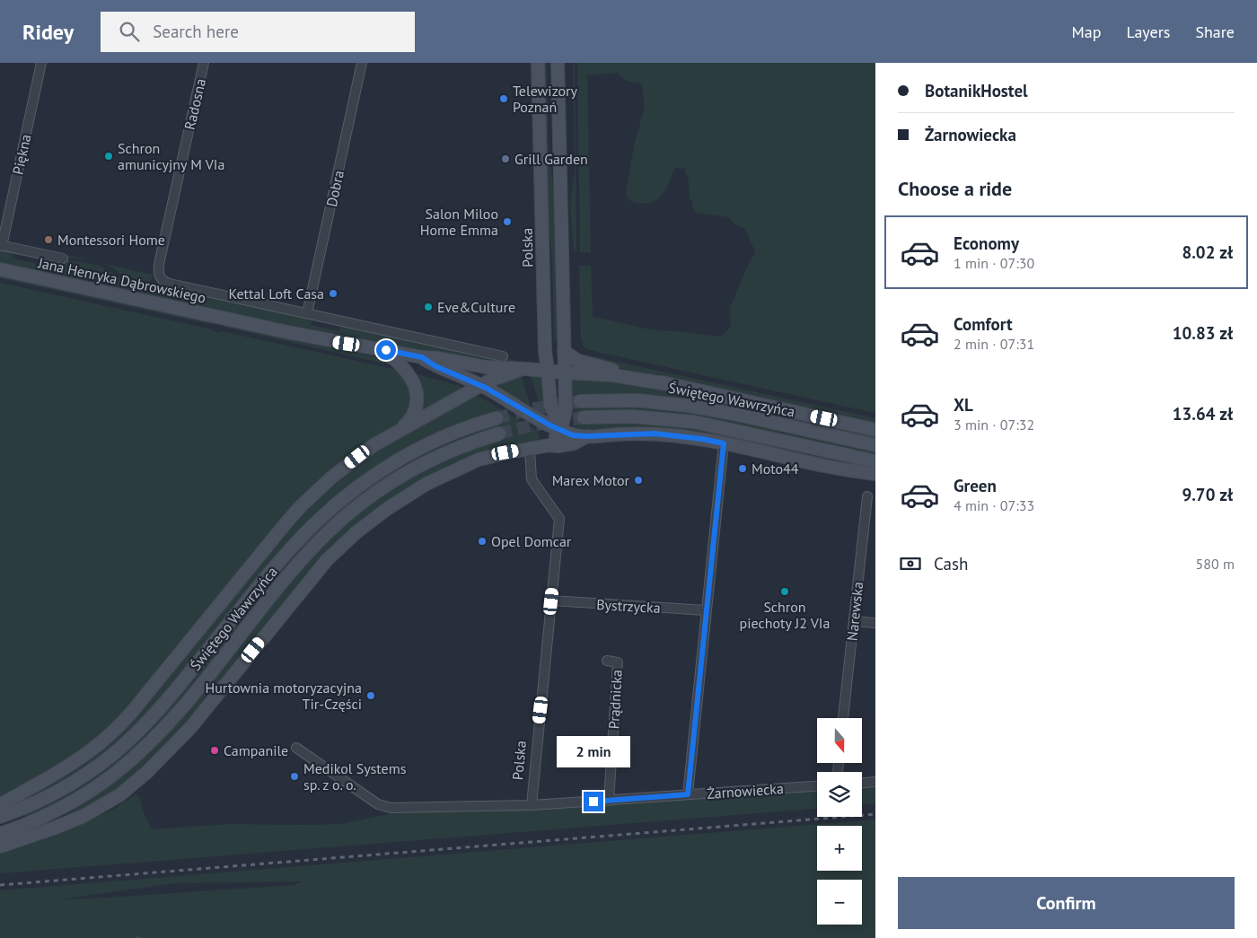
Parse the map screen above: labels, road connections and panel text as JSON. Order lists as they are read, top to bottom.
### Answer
{
  "streets": {
    "main road": ["Polska", "Jana Henryka Dąbrowskiego", "Świętego Wawrzyńca"],
    "street": [
      "Radosna",
      "Piękna",
      "Dobra",
      "Bystrzycka",
      "Narewska",
      "Prądnicka",
      "Żarnowiecka"
    ]
  },
  "crossings": [
    ["Radosna", "Jana Henryka Dąbrowskiego"],
    ["Piękna", "Jana Henryka Dąbrowskiego"],
    ["Dobra", "Jana Henryka Dąbrowskiego"],
    ["Polska", "Jana Henryka Dąbrowskiego"],
    ["Polska", "Bystrzycka"],
    ["Polska", "Żarnowiecka"],
    ["Prądnicka", "Żarnowiecka"]
  ],
  "places": [
    "Telewizory Poznań",
    "Schron amunicyjny M VIa",
    "Grill Garden",
    "Salon Miloo Home Emma",
    "Montessori Home",
    "Kettal Loft Casa",
    "Eve&Culture",
    "Moto44",
    "Marex Motor",
    "Opel Domcar",
    "Schron piechoty J2 VIa",
    "Hurtownia motoryzacyjna Tir-Części",
    "Campanile",
    "Medikol Systems sp. z o. o."
  ],
  "north": "bottom",
  "page": {
    "header": "Ridey",
    "search": "Search here",
    "nav": ["Map", "Layers", "Share"],
    "banner": ["BotanikHostel", "Żarnowiecka"],
    "heading": "Choose a ride",
    "list": [
      {
        "name": "Economy",
        "note": "1 min · 07:30",
        "value": "8.02 zł"
      },
      {
        "name": "Comfort",
        "note": "2 min · 07:31",
        "value": "10.83 zł"
      },
      {
        "name": "XL",
        "note": "3 min · 07:32",
        "value": "13.64 zł"
      },
      {
        "name": "Green",
        "note": "4 min · 07:33",
        "value": "9.70 zł"
      }
    ],
    "pay": ["Cash", "580 m"],
    "map_buttons": ["+", "−"],
    "bubble": "2 min",
    "buttons": "Confirm"
  }
}
